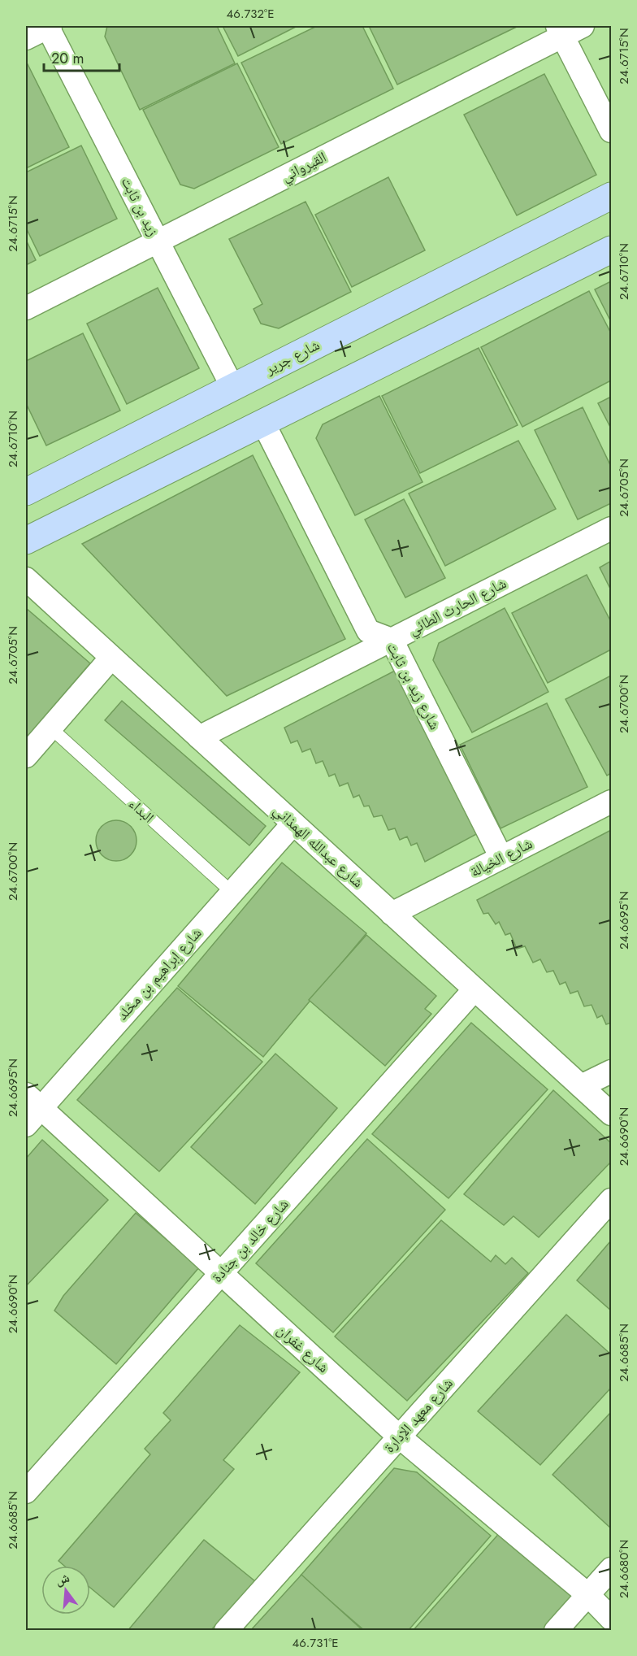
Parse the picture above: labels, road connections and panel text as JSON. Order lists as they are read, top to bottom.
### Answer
{
  "streets": {
    "main road": ["شارع جرير"],
    "street": [
      "القيرواني",
      "زيد بن ثابت",
      "شارع الحارث الطائي",
      "شارع زيد بن ثابت",
      "شارع عبدالله الهمذاني",
      "شارع الخيالة",
      "شارع إبراهيم بن مخلد",
      "شارع خالد بن جنادة",
      "شارع غفران",
      "شارع معهد الإدارة"
    ],
    "lane": ["البداء"]
  },
  "crossings": [
    ["القيرواني", "زيد بن ثابت"],
    ["زيد بن ثابت", "شارع جرير"],
    ["شارع الحارث الطائي", "شارع زيد بن ثابت"],
    ["شارع الحارث الطائي", "شارع عبدالله الهمذاني"],
    ["شارع زيد بن ثابت", "شارع الخيالة"],
    ["البداء", "شارع إبراهيم بن مخلد"],
    ["شارع عبدالله الهمذاني", "شارع الخيالة"],
    ["شارع عبدالله الهمذاني", "شارع إبراهيم بن مخلد"],
    ["شارع عبدالله الهمذاني", "شارع خالد بن جنادة"],
    ["شارع إبراهيم بن مخلد", "شارع غفران"],
    ["شارع خالد بن جنادة", "شارع غفران"],
    ["شارع غفران", "شارع معهد الإدارة"]
  ],
  "scale_bar": "20 m",
  "north": "top",
  "coordinates": [
    "46.732°E",
    "24.6715°N",
    "24.6710°N",
    "24.6705°N",
    "24.6700°N",
    "24.6695°N",
    "24.6690°N",
    "24.6685°N",
    "24.6680°N",
    "46.731°E"
  ]
}
